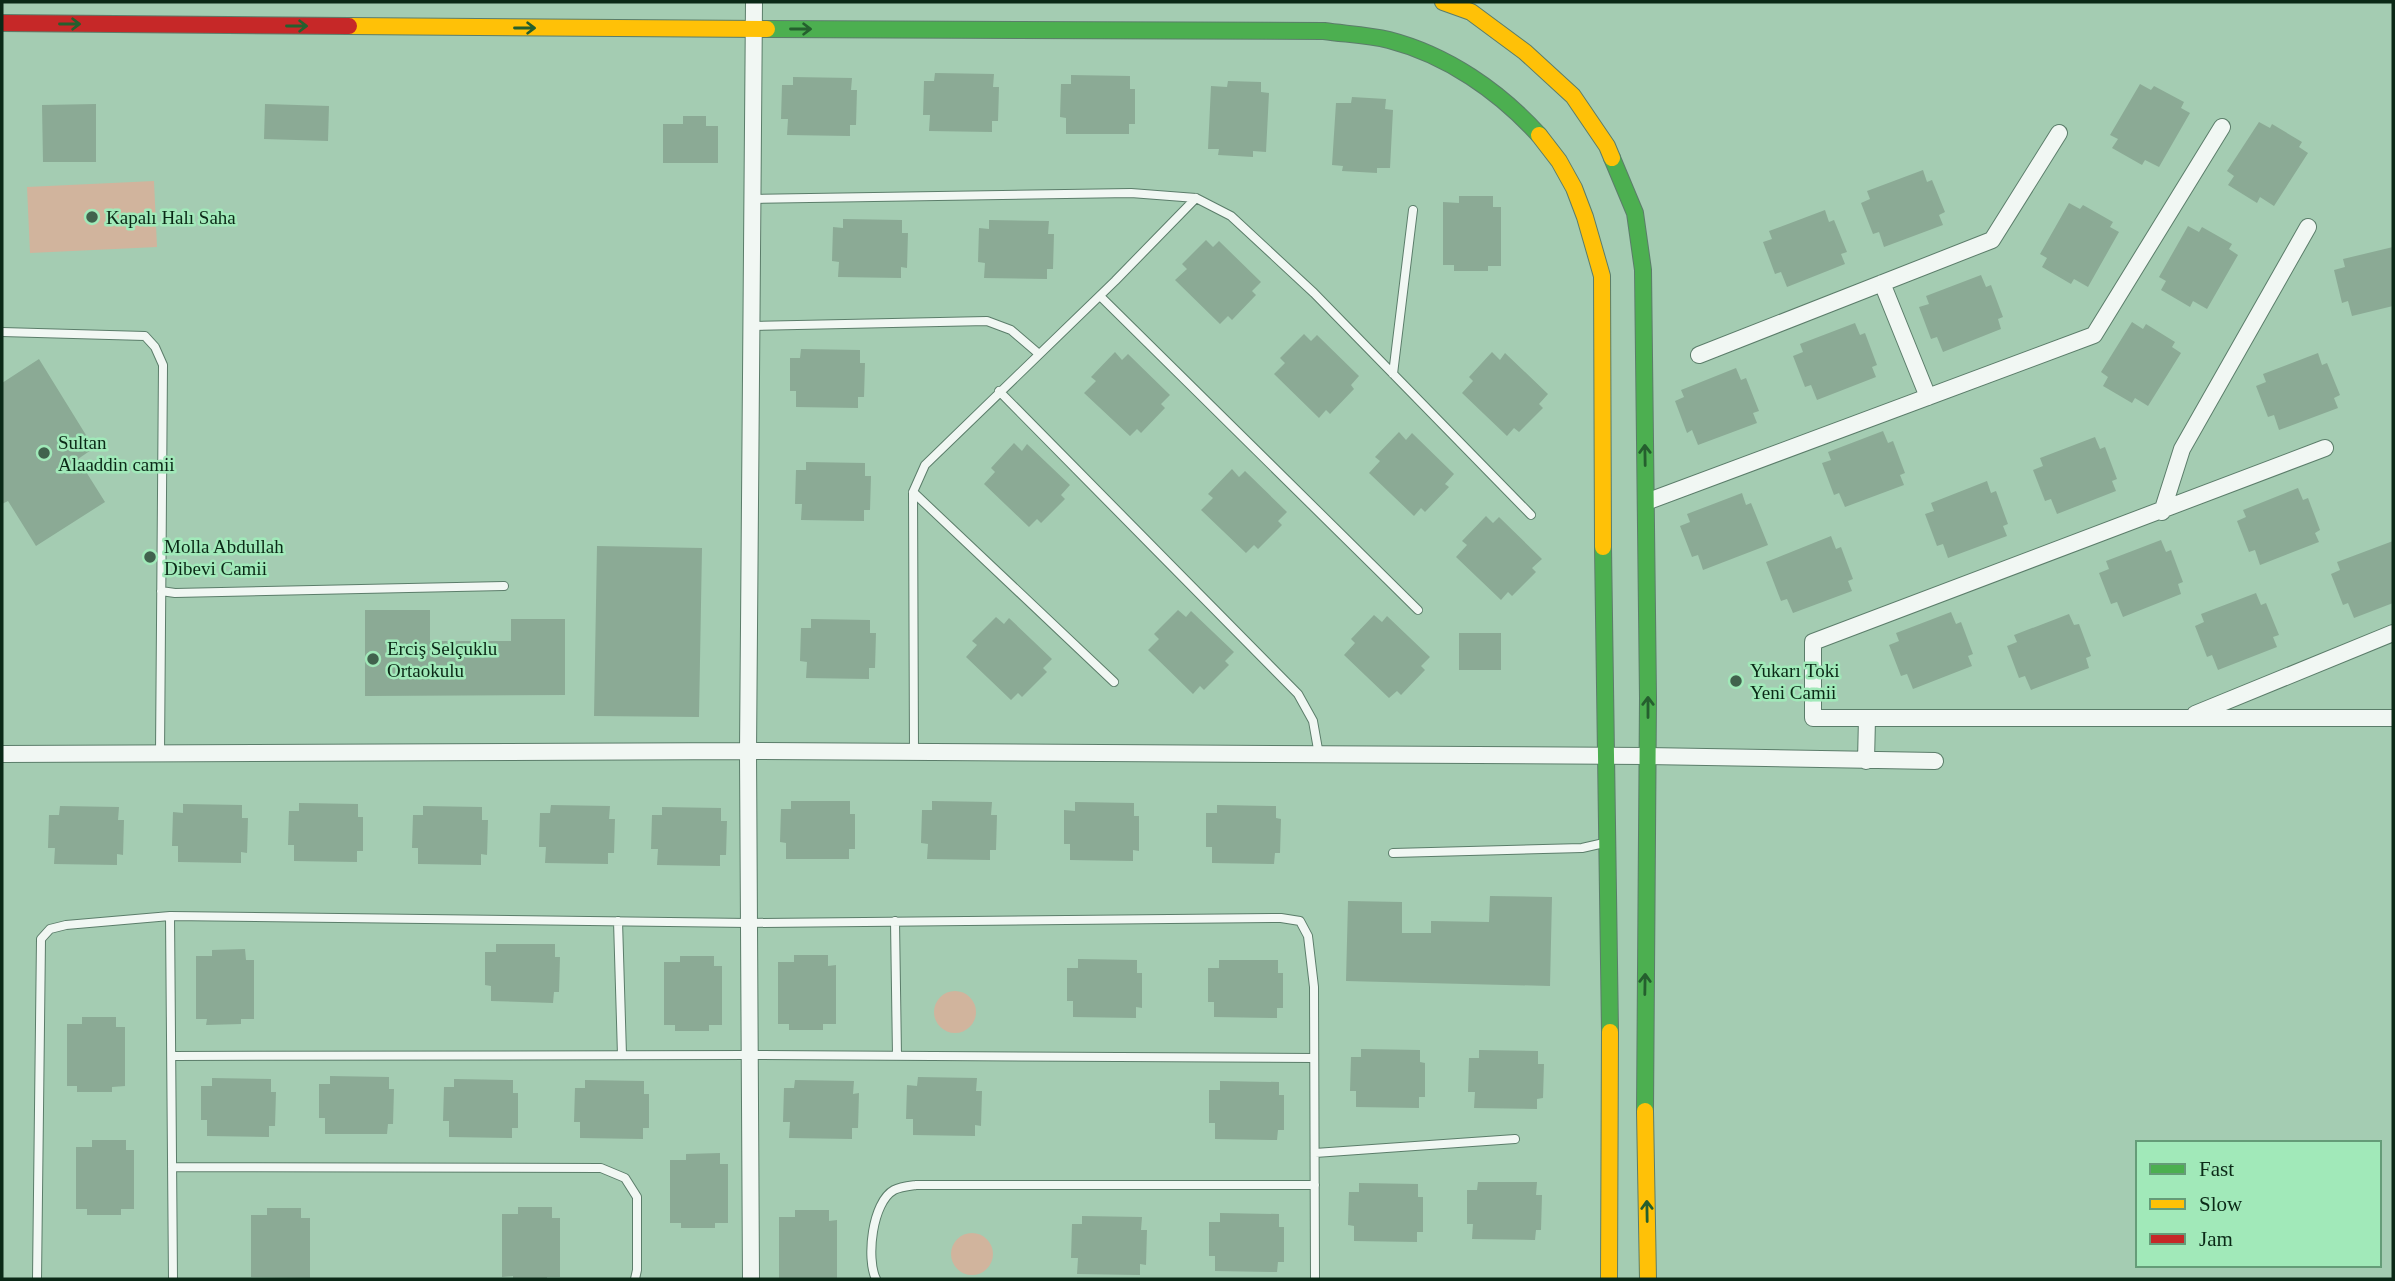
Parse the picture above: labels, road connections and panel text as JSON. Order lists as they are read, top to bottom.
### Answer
{
  "places": [
    "Kapalı Halı Saha",
    "Sultan Alaaddin camii",
    "Molla Abdullah Dibevi Camii",
    "Erciş Selçuklu Ortaokulu",
    "Yukarı Toki Yeni Camii"
  ],
  "legend": ["Fast", "Slow", "Jam"]
}
